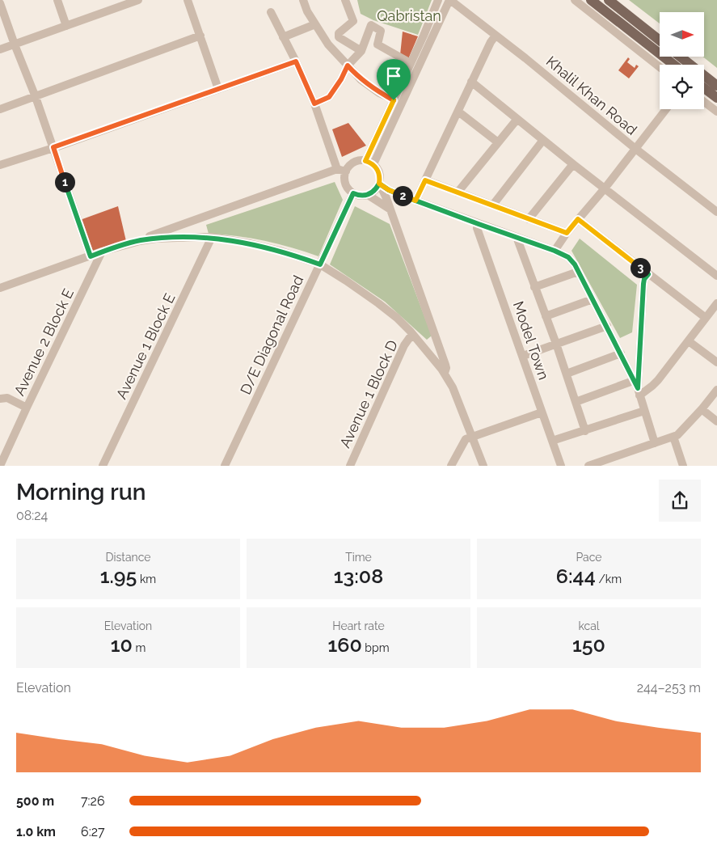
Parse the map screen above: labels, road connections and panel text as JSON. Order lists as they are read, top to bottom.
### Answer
{
  "streets": {
    "street": [
      "Khalil Khan Road",
      "D/E Diagonal Road",
      "Model Town",
      "Avenue 2 Block E",
      "Avenue 1 Block E",
      "Avenue 1 Block D"
    ]
  },
  "parks": ["Qabristan"],
  "north": "right",
  "page": {
    "pins": ["1", "2", "3"],
    "heading": ["Morning run", "08:24"],
    "stats": [
      ["Distance", "1.95 km"],
      ["Time", "13:08"],
      ["Pace", "6:44 /km"],
      ["Elevation", "10 m"],
      ["Heart rate", "160 bpm"],
      ["kcal", "150"]
    ],
    "chart": ["Elevation", "244–253 m"],
    "list": [
      {
        "name": "500 m",
        "note": "7:26"
      },
      {
        "name": "1.0 km",
        "note": "6:27"
      }
    ]
  }
}
